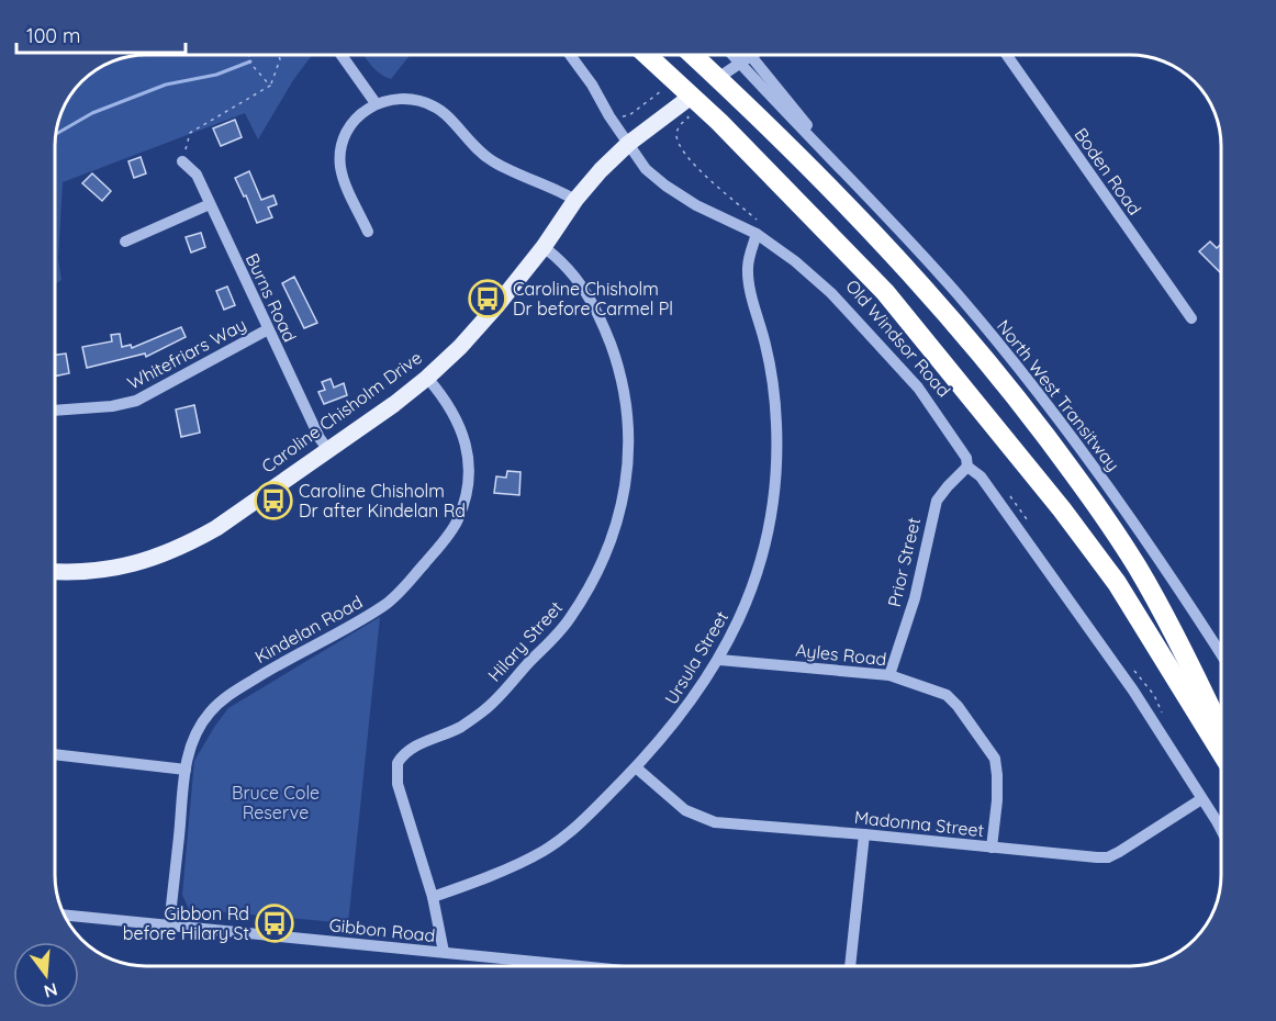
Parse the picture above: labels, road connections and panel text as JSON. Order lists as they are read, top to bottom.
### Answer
{
  "streets": {
    "highway": ["Old Windsor Road", "Caroline Chisholm Drive"],
    "street": [
      "Boden Road",
      "Burns Road",
      "Whitefriars Way",
      "North West Transitway",
      "Prior Street",
      "Kindelan Road",
      "Hilary Street",
      "Ayles Road",
      "Ursula Street",
      "Madonna Street",
      "Gibbon Road"
    ]
  },
  "crossings": [
    ["Burns Road", "Whitefriars Way"],
    ["Burns Road", "Caroline Chisholm Drive"],
    ["Old Windsor Road", "Caroline Chisholm Drive"],
    ["Old Windsor Road", "Prior Street"],
    ["Old Windsor Road", "Ursula Street"],
    ["Old Windsor Road", "Madonna Street"],
    ["Caroline Chisholm Drive", "Kindelan Road"],
    ["Caroline Chisholm Drive", "Hilary Street"],
    ["Prior Street", "Ayles Road"],
    ["Kindelan Road", "Gibbon Road"],
    ["Hilary Street", "Ursula Street"],
    ["Hilary Street", "Gibbon Road"],
    ["Ayles Road", "Ursula Street"],
    ["Ayles Road", "Madonna Street"],
    ["Ursula Street", "Madonna Street"]
  ],
  "parks": ["Bruce Cole Reserve"],
  "places": {
    "bus stop": ["Caroline Chisholm Dr before Carmel Pl", "Caroline Chisholm Dr after Kindelan Rd", "Gibbon Rd before Hilary St"]
  },
  "scale_bar": "100 m",
  "north": "bottom"
}
